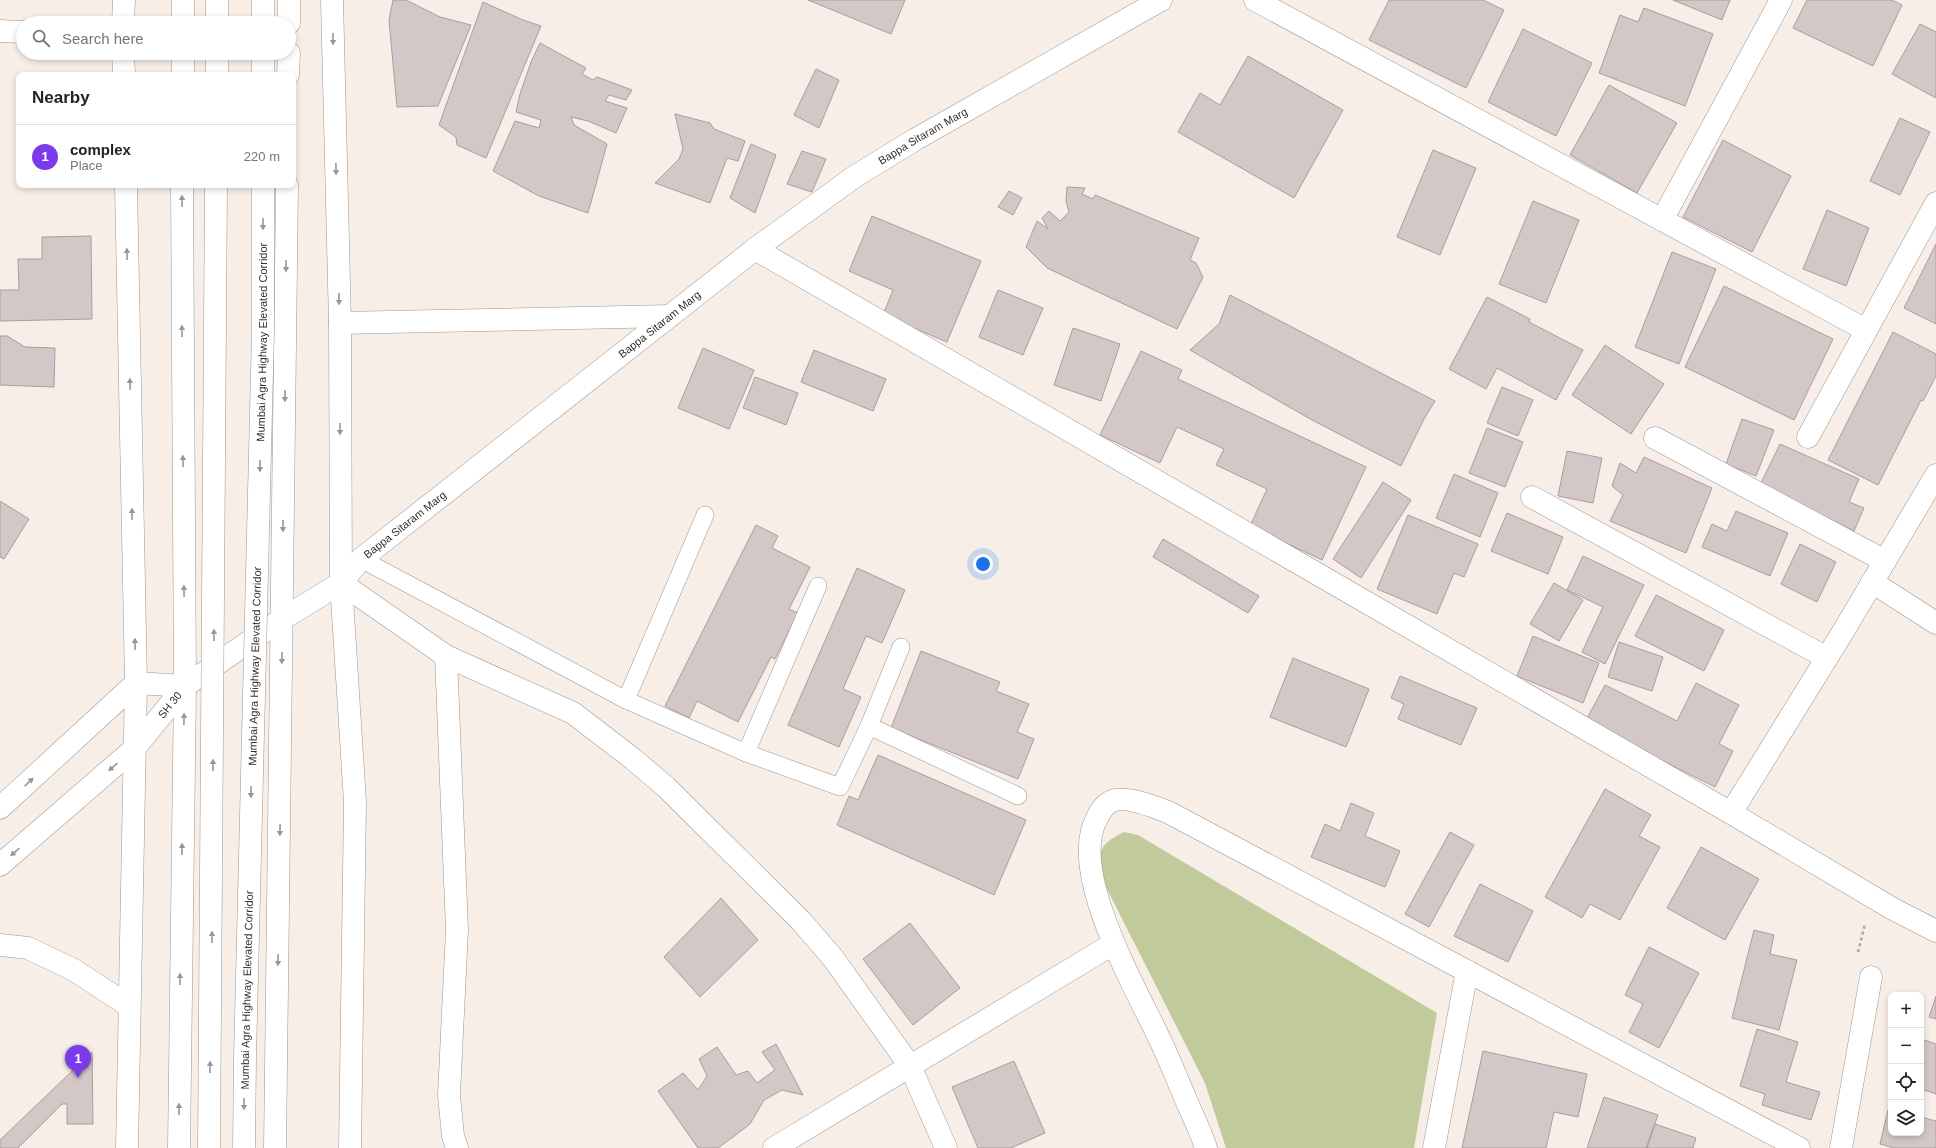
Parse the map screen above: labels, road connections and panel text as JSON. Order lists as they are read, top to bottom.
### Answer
{
  "streets": {
    "main road": ["Bappa Sitaram Marg", "Mumbai Agra Highway Elevated Corridor", "SH 30"]
  },
  "crossings": [
    ["Bappa Sitaram Marg", "SH 30"]
  ],
  "page": {
    "search": "Search here",
    "heading": "Nearby",
    "list": [
      {
        "mark": "1",
        "name": "complex",
        "note": "Place",
        "value": "220 m"
      }
    ],
    "map_buttons": ["+", "−"],
    "pins": "1"
  }
}
